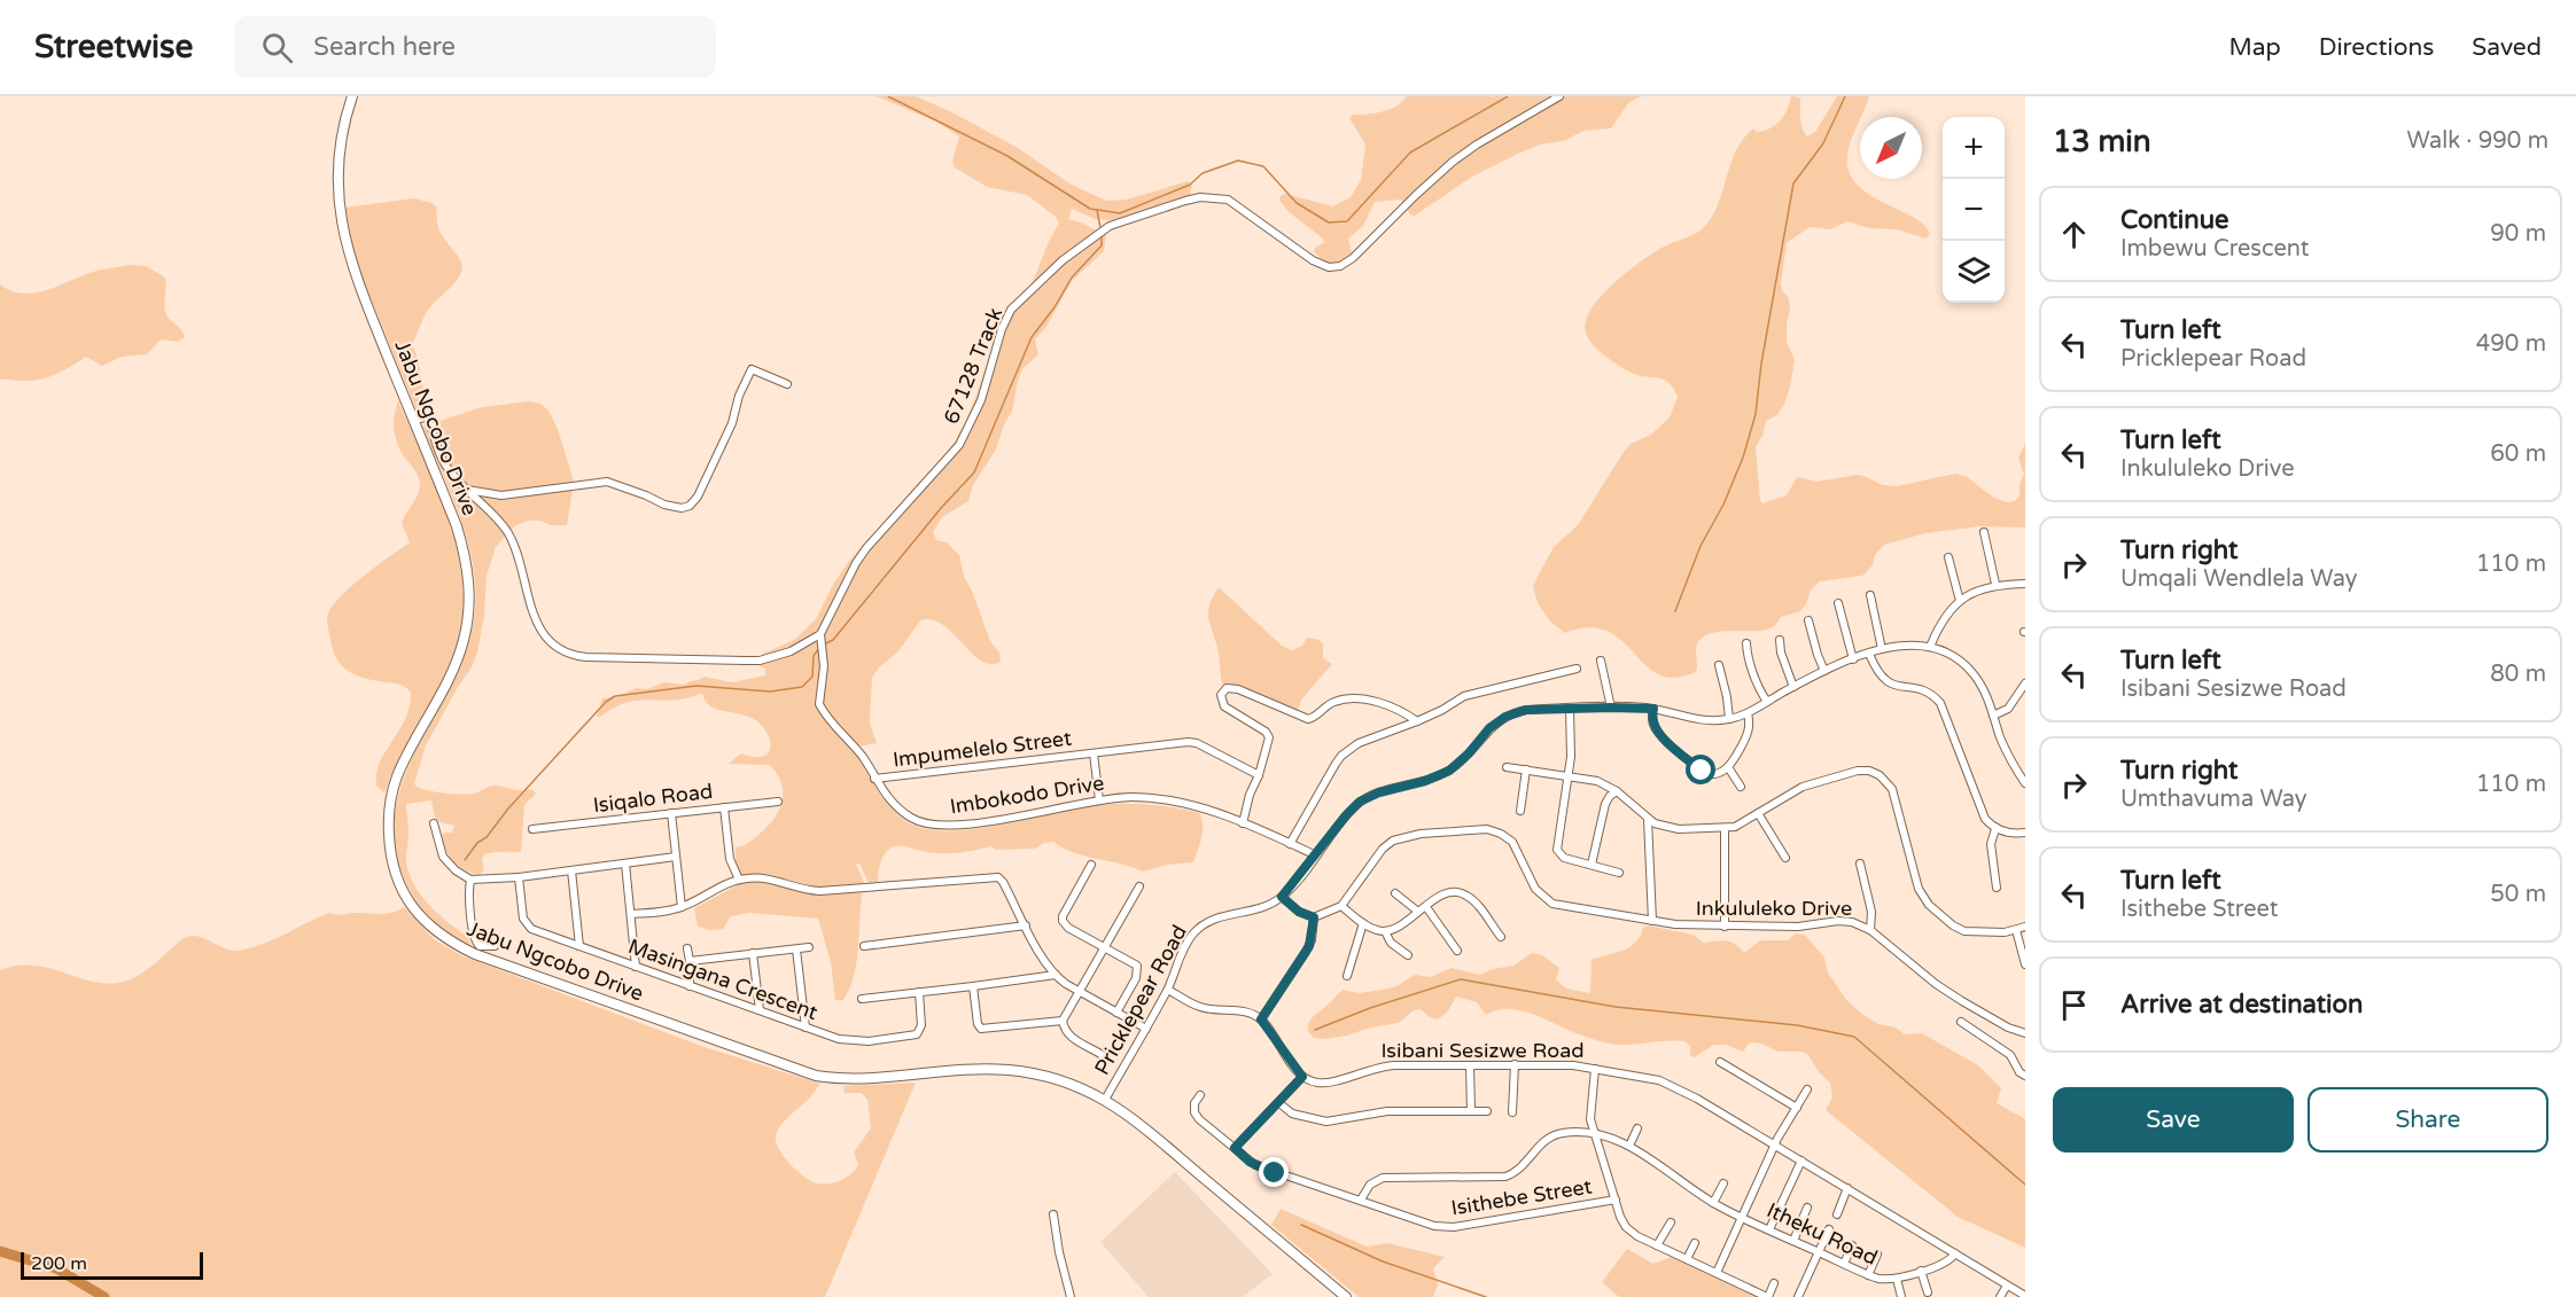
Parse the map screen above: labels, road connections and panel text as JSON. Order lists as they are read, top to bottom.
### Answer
{
  "streets": {
    "main road": ["Jabu Ngcobo Drive"],
    "street": [
      "67128 Track",
      "Impumelelo Street",
      "Imbokodo Drive",
      "Isiqalo Road",
      "Inkululeko Drive",
      "Masingana Crescent",
      "Pricklepear Road",
      "Isibani Sesizwe Road",
      "Isithebe Street",
      "Itheku Road"
    ]
  },
  "crossings": [
    ["67128 Track", "Imbokodo Drive"],
    ["Jabu Ngcobo Drive", "Pricklepear Road"],
    ["Impumelelo Street", "Imbokodo Drive"],
    ["Imbokodo Drive", "Pricklepear Road"],
    ["Isibani Sesizwe Road", "Itheku Road"],
    ["Isithebe Street", "Itheku Road"]
  ],
  "scale_bar": "200 m",
  "north": "bottom left",
  "page": {
    "header": "Streetwise",
    "search": "Search here",
    "nav": ["Map", "Directions", "Saved"],
    "heading": ["13 min", "Walk · 990 m"],
    "map_buttons": ["+", "−"],
    "list": [
      ["Continue", "Imbewu Crescent", "90 m"],
      ["Turn left", "Pricklepear Road", "490 m"],
      ["Turn left", "Inkululeko Drive", "60 m"],
      ["Turn right", "Umqali Wendlela Way", "110 m"],
      ["Turn left", "Isibani Sesizwe Road", "80 m"],
      ["Turn right", "Umthavuma Way", "110 m"],
      ["Turn left", "Isithebe Street", "50 m"],
      "Arrive at destination"
    ],
    "buttons": ["Save", "Share"],
    "scale": "200 m"
  }
}
